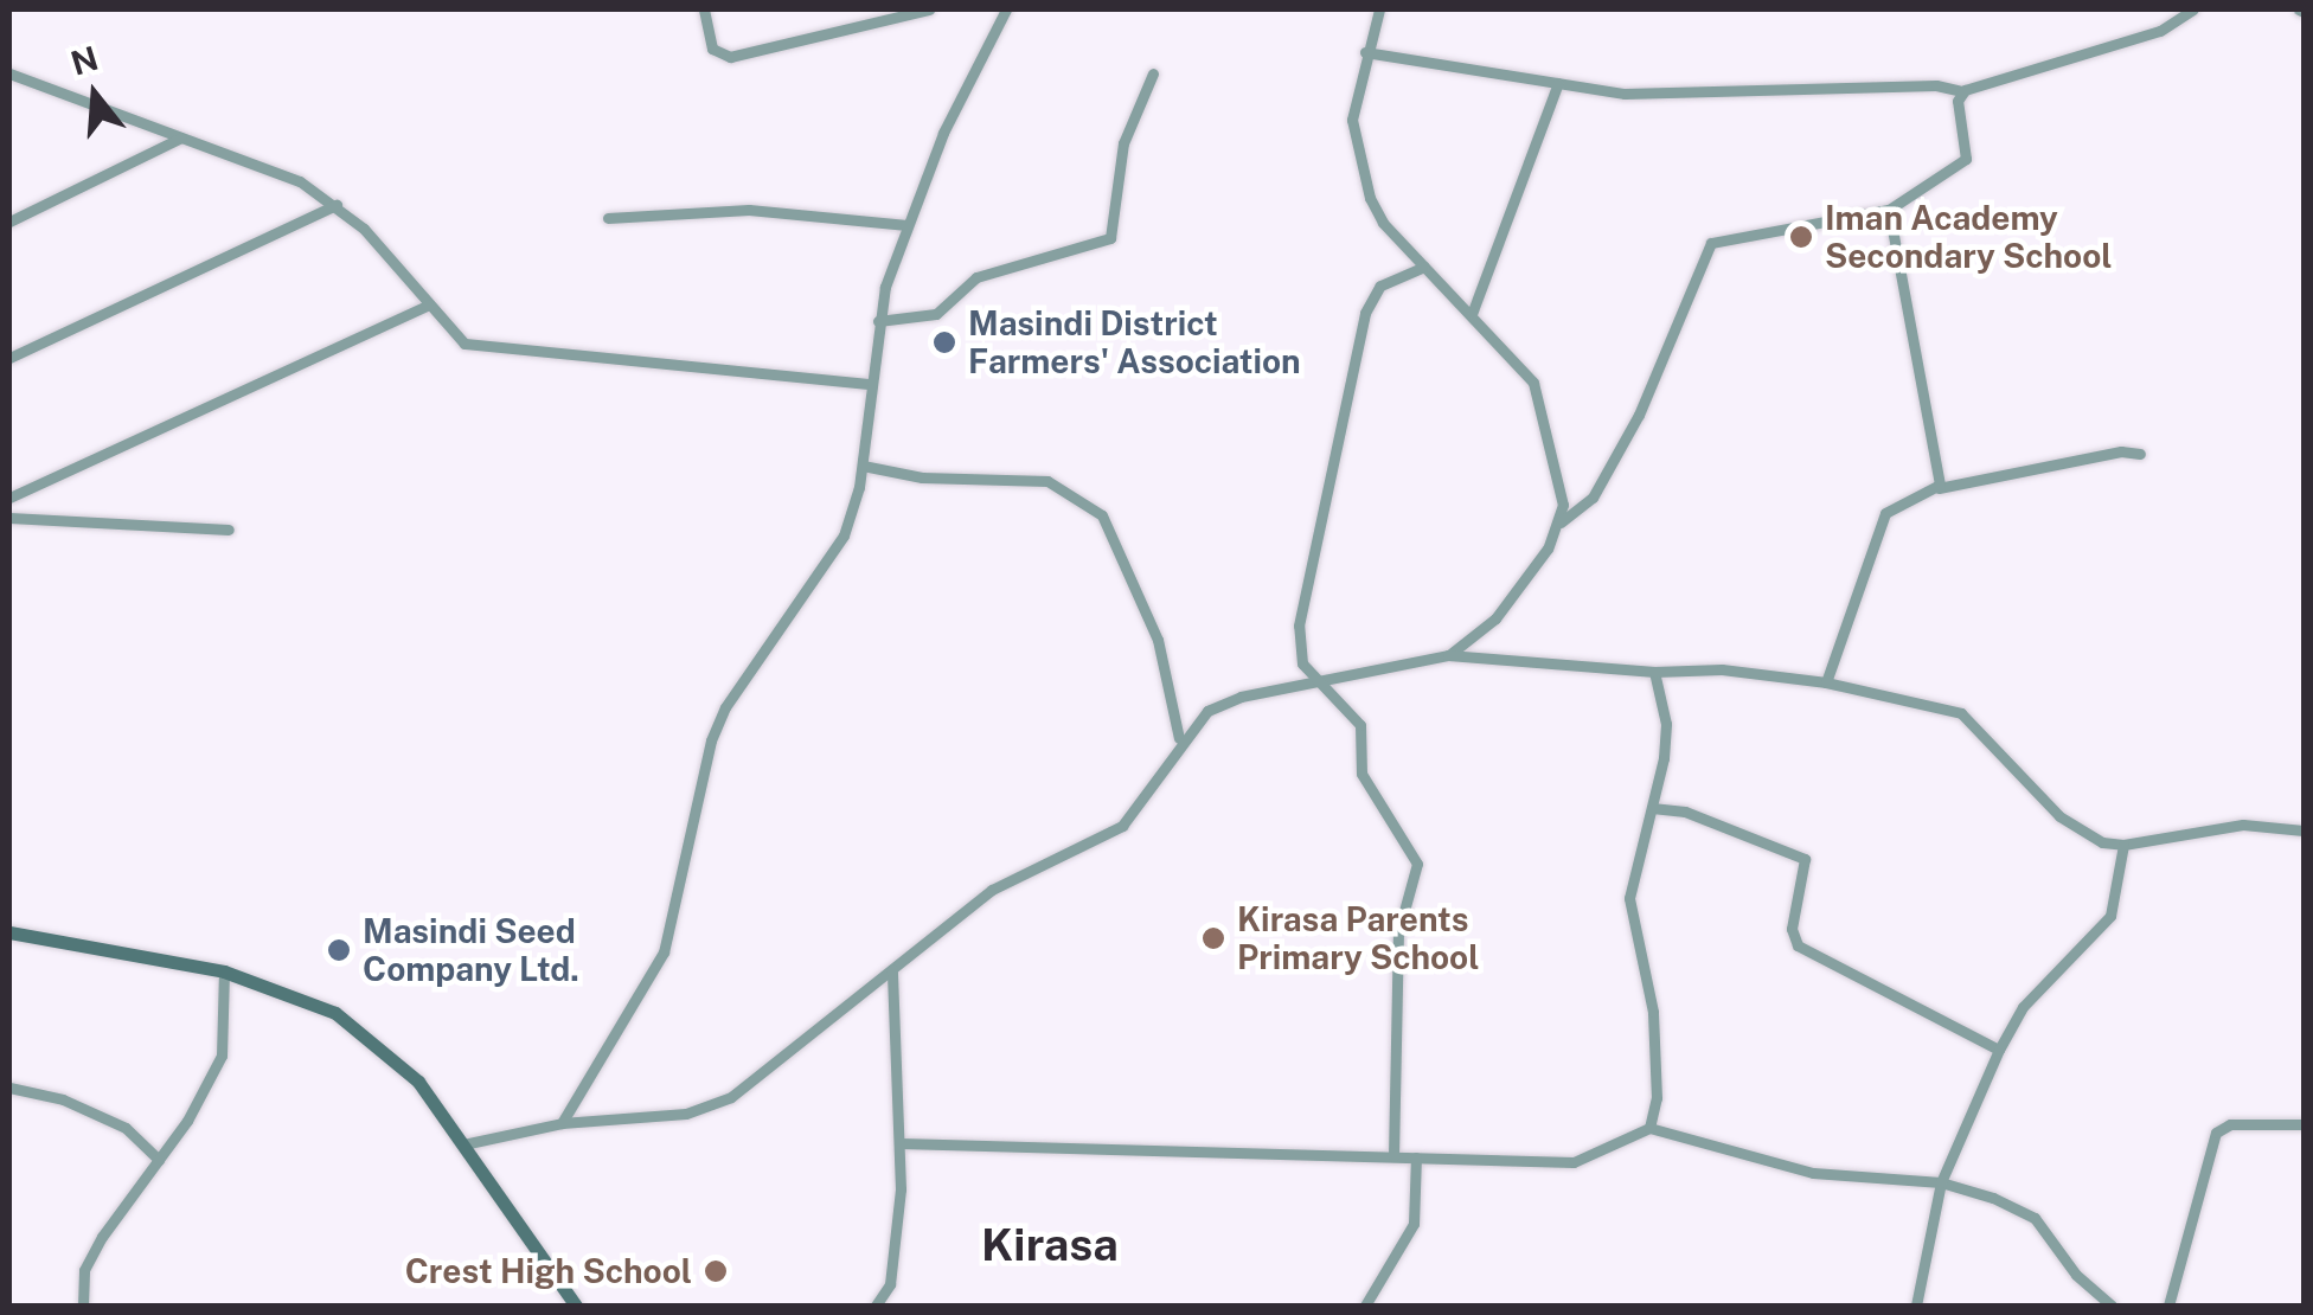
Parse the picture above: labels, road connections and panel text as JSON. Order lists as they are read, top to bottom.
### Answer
{
  "districts": ["Kirasa"],
  "places": [
    "Iman Academy Secondary School",
    "Masindi District Farmers' Association",
    "Kirasa Parents Primary School",
    "Masindi Seed Company Ltd.",
    "Crest High School"
  ],
  "north": "top"
}
